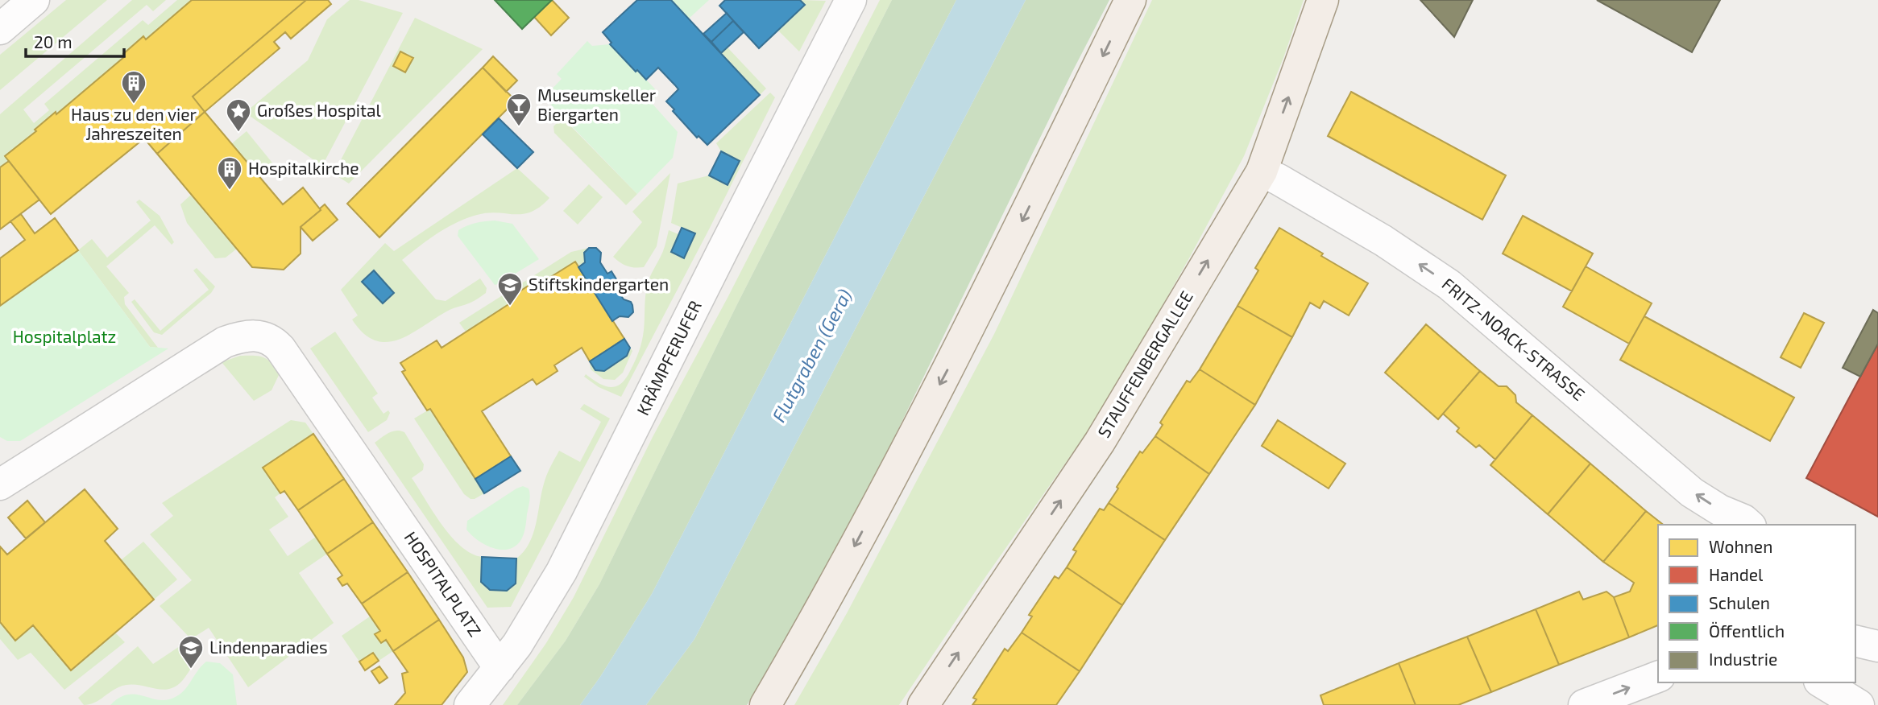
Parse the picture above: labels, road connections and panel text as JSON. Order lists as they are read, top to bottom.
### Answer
{
  "streets": {
    "main road": ["STAUFFENBERGALLEE"],
    "street": ["FRITZ-NOACK-STRASSE", "KRÄMPFERUFER", "HOSPITALPLATZ"]
  },
  "crossings": [
    ["FRITZ-NOACK-STRASSE", "STAUFFENBERGALLEE"],
    ["KRÄMPFERUFER", "HOSPITALPLATZ"]
  ],
  "one_way": ["FRITZ-NOACK-STRASSE"],
  "water": ["Flutgraben (Gera)"],
  "parks": ["Hospitalplatz"],
  "places": {
    "building": ["Haus zu den vier Jahreszeiten", "Hospitalkirche"],
    "bar": ["Museumskeller Biergarten"],
    "place": ["Großes Hospital"],
    "school or university": ["Stiftskindergarten", "Lindenparadies"]
  },
  "legend": [
    "Wohnen",
    "Handel",
    "Schulen",
    "Öffentlich",
    "Industrie"
  ],
  "scale_bar": "20 m"
}
